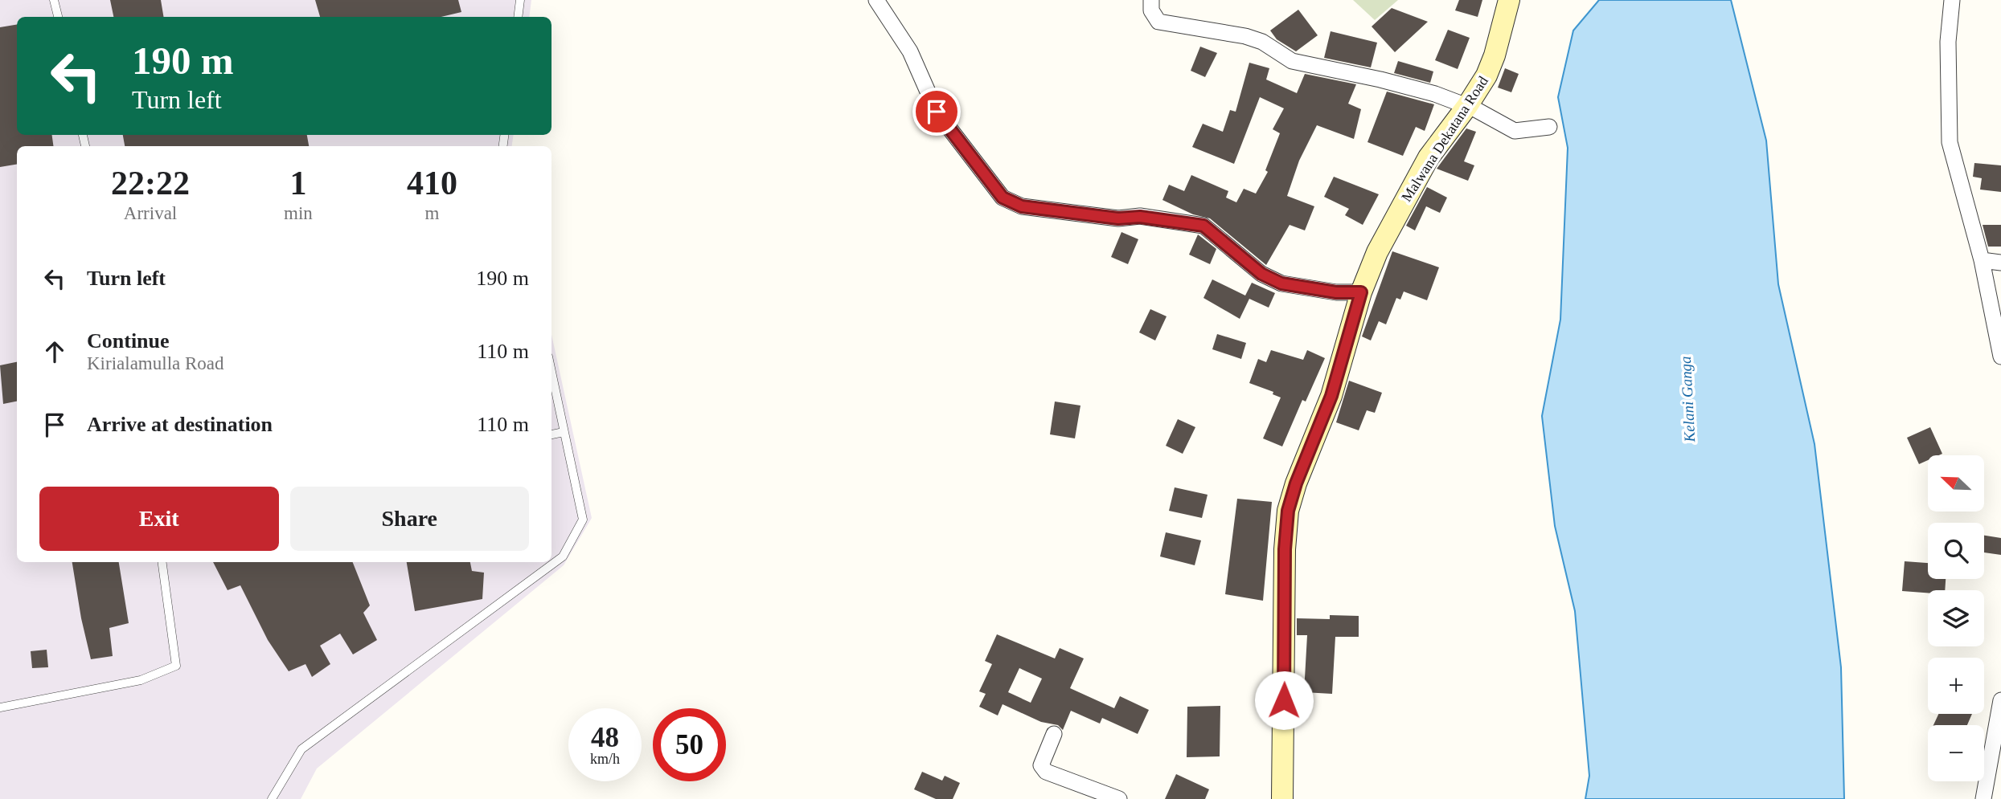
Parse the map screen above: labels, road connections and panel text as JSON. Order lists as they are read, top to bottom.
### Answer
{
  "streets": {
    "main road": ["Malwana Dekatana Road"]
  },
  "water": ["Kelani Ganga"],
  "north": "top left",
  "page": {
    "turn": ["190 m", "Turn left"],
    "eta": [
      "22:22",
      "Arrival",
      "1",
      "min",
      "410",
      "m"
    ],
    "list": [
      {
        "name": "Turn left",
        "value": "190 m"
      },
      {
        "name": "Continue",
        "note": "Kirialamulla Road",
        "value": "110 m"
      },
      {
        "name": "Arrive at destination",
        "value": "110 m"
      }
    ],
    "map_buttons": ["+", "−"],
    "buttons": ["Exit", "Share"],
    "speed": "48 km/h",
    "limit": "50"
  }
}
